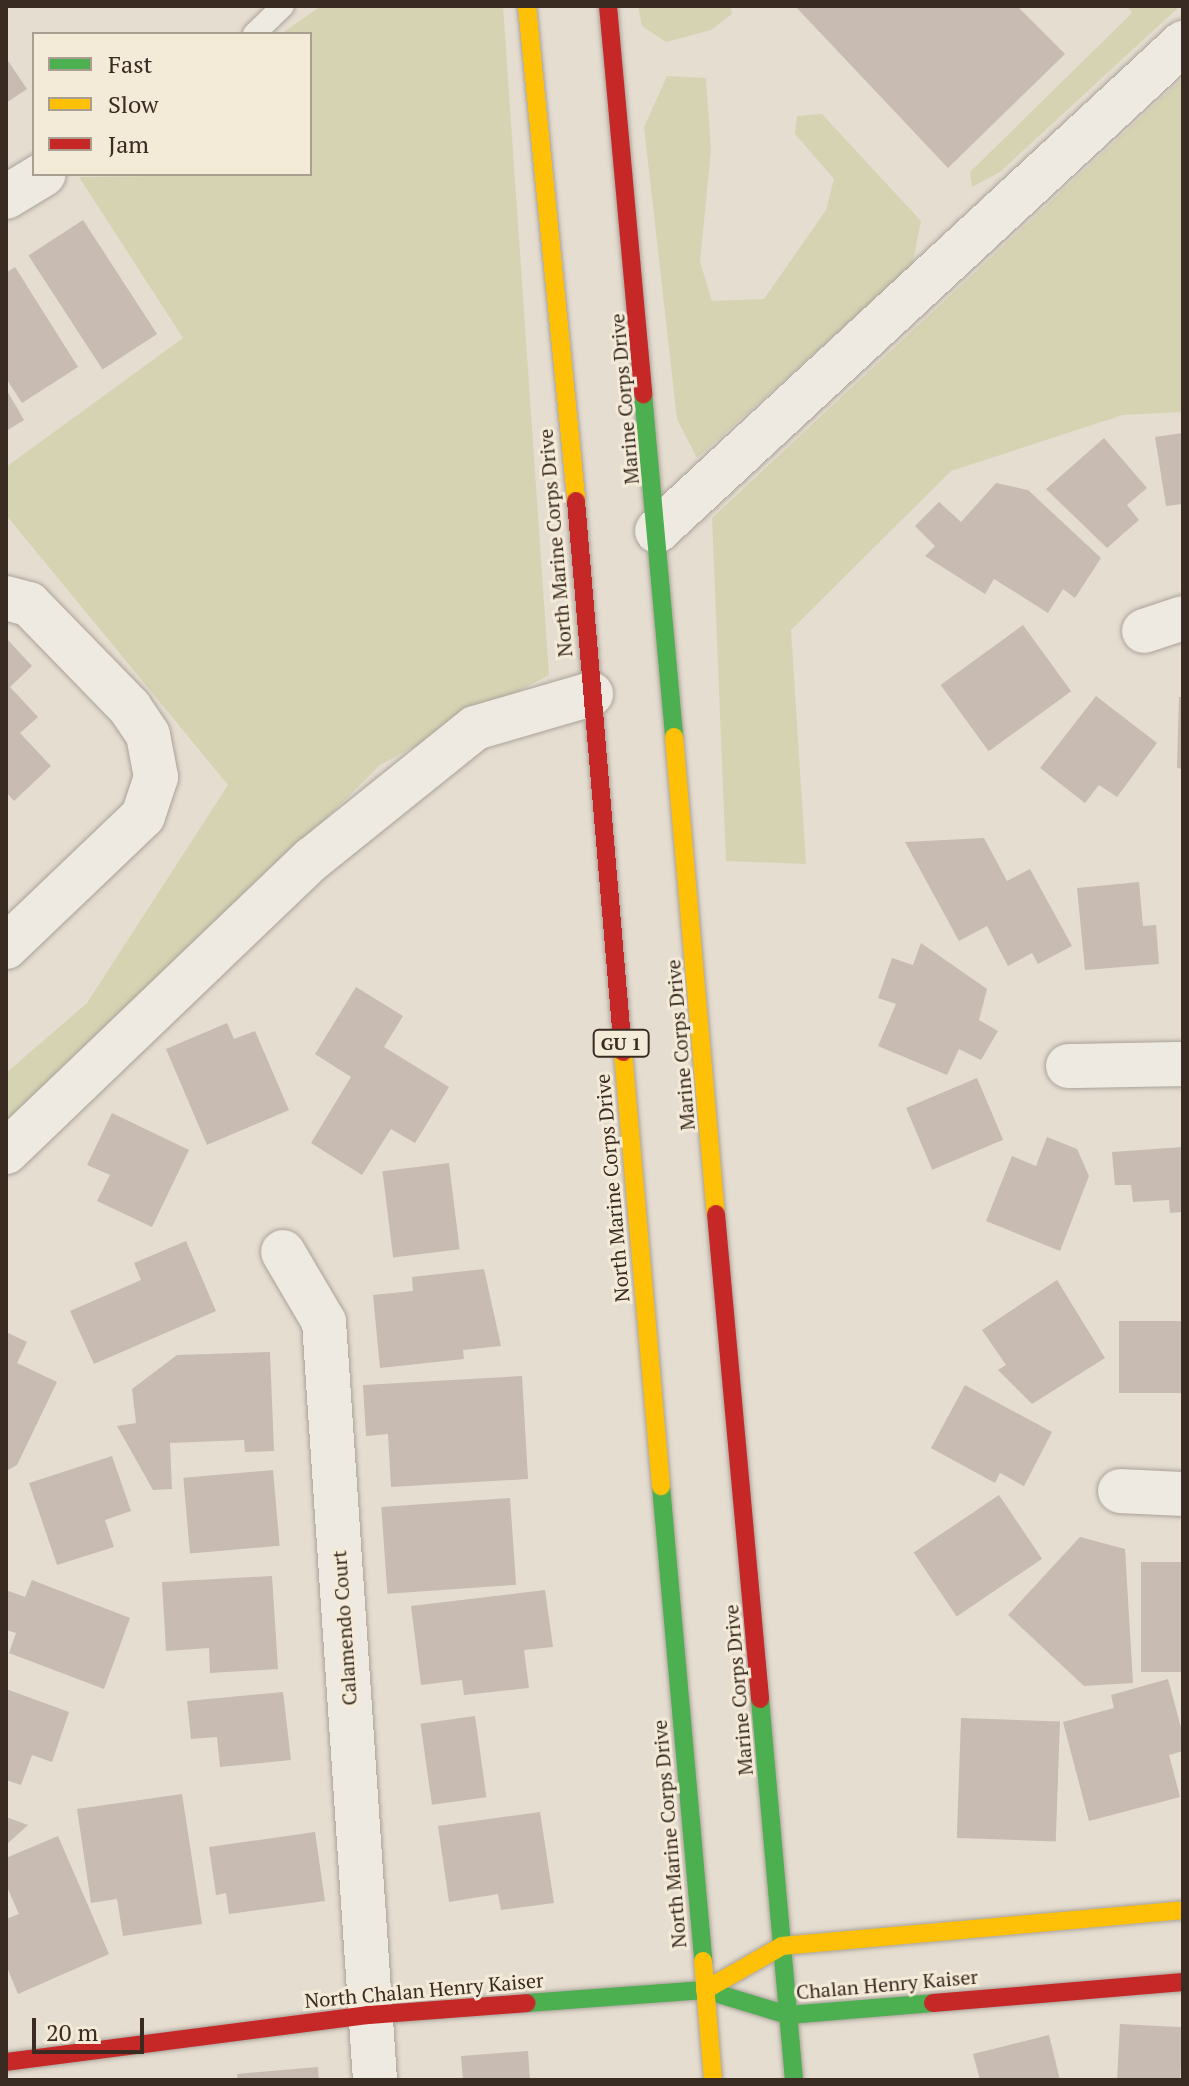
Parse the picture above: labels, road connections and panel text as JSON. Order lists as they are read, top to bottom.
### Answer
{
  "streets": {
    "main road": [
      "Marine Corps Drive",
      "North Marine Corps Drive",
      "GU 1",
      "Chalan Henry Kaiser",
      "North Chalan Henry Kaiser"
    ],
    "street": ["Calamendo Court"]
  },
  "crossings": [
    ["Marine Corps Drive", "Chalan Henry Kaiser"],
    ["North Marine Corps Drive", "Chalan Henry Kaiser"],
    ["North Marine Corps Drive", "North Chalan Henry Kaiser"],
    ["Calamendo Court", "North Chalan Henry Kaiser"],
    ["Chalan Henry Kaiser", "North Chalan Henry Kaiser"]
  ],
  "legend": ["Fast", "Slow", "Jam"],
  "scale_bar": "20 m"
}
